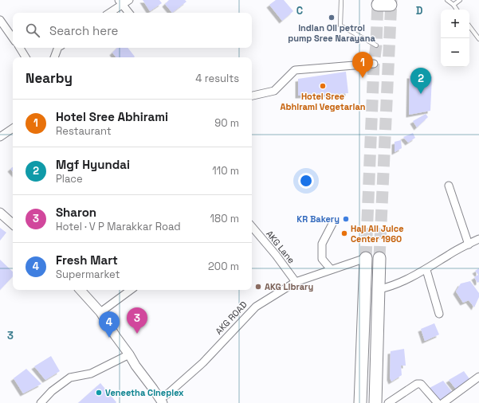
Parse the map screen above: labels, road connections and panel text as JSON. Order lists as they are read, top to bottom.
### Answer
{
  "streets": {
    "street": ["AKG Lane", "AKG ROAD"]
  },
  "crossings": [
    ["AKG Lane", "AKG ROAD"]
  ],
  "places": [
    "Indian Oil petrol pump Sree Narayana",
    "Hotel Sree Abhirami Vegetarian",
    "KR Bakery",
    "Haji Ali Juice Center 1960",
    "AKG Library",
    "Veneetha Cineplex"
  ],
  "page": {
    "map_buttons": ["+", "−"],
    "search": "Search here",
    "pins": [
      "1",
      "2",
      "3",
      "4"
    ],
    "heading": ["Nearby", "4 results"],
    "list": [
      {
        "mark": "1",
        "name": "Hotel Sree Abhirami",
        "note": "Restaurant",
        "value": "90 m"
      },
      {
        "mark": "2",
        "name": "Mgf Hyundai",
        "note": "Place",
        "value": "110 m"
      },
      {
        "mark": "3",
        "name": "Sharon",
        "note": "Hotel · V P Marakkar Road",
        "value": "180 m"
      },
      {
        "mark": "4",
        "name": "Fresh Mart",
        "note": "Supermarket",
        "value": "200 m"
      }
    ]
  },
  "grid": {
    "columns": ["C", "D"],
    "rows": ["3"]
  }
}
